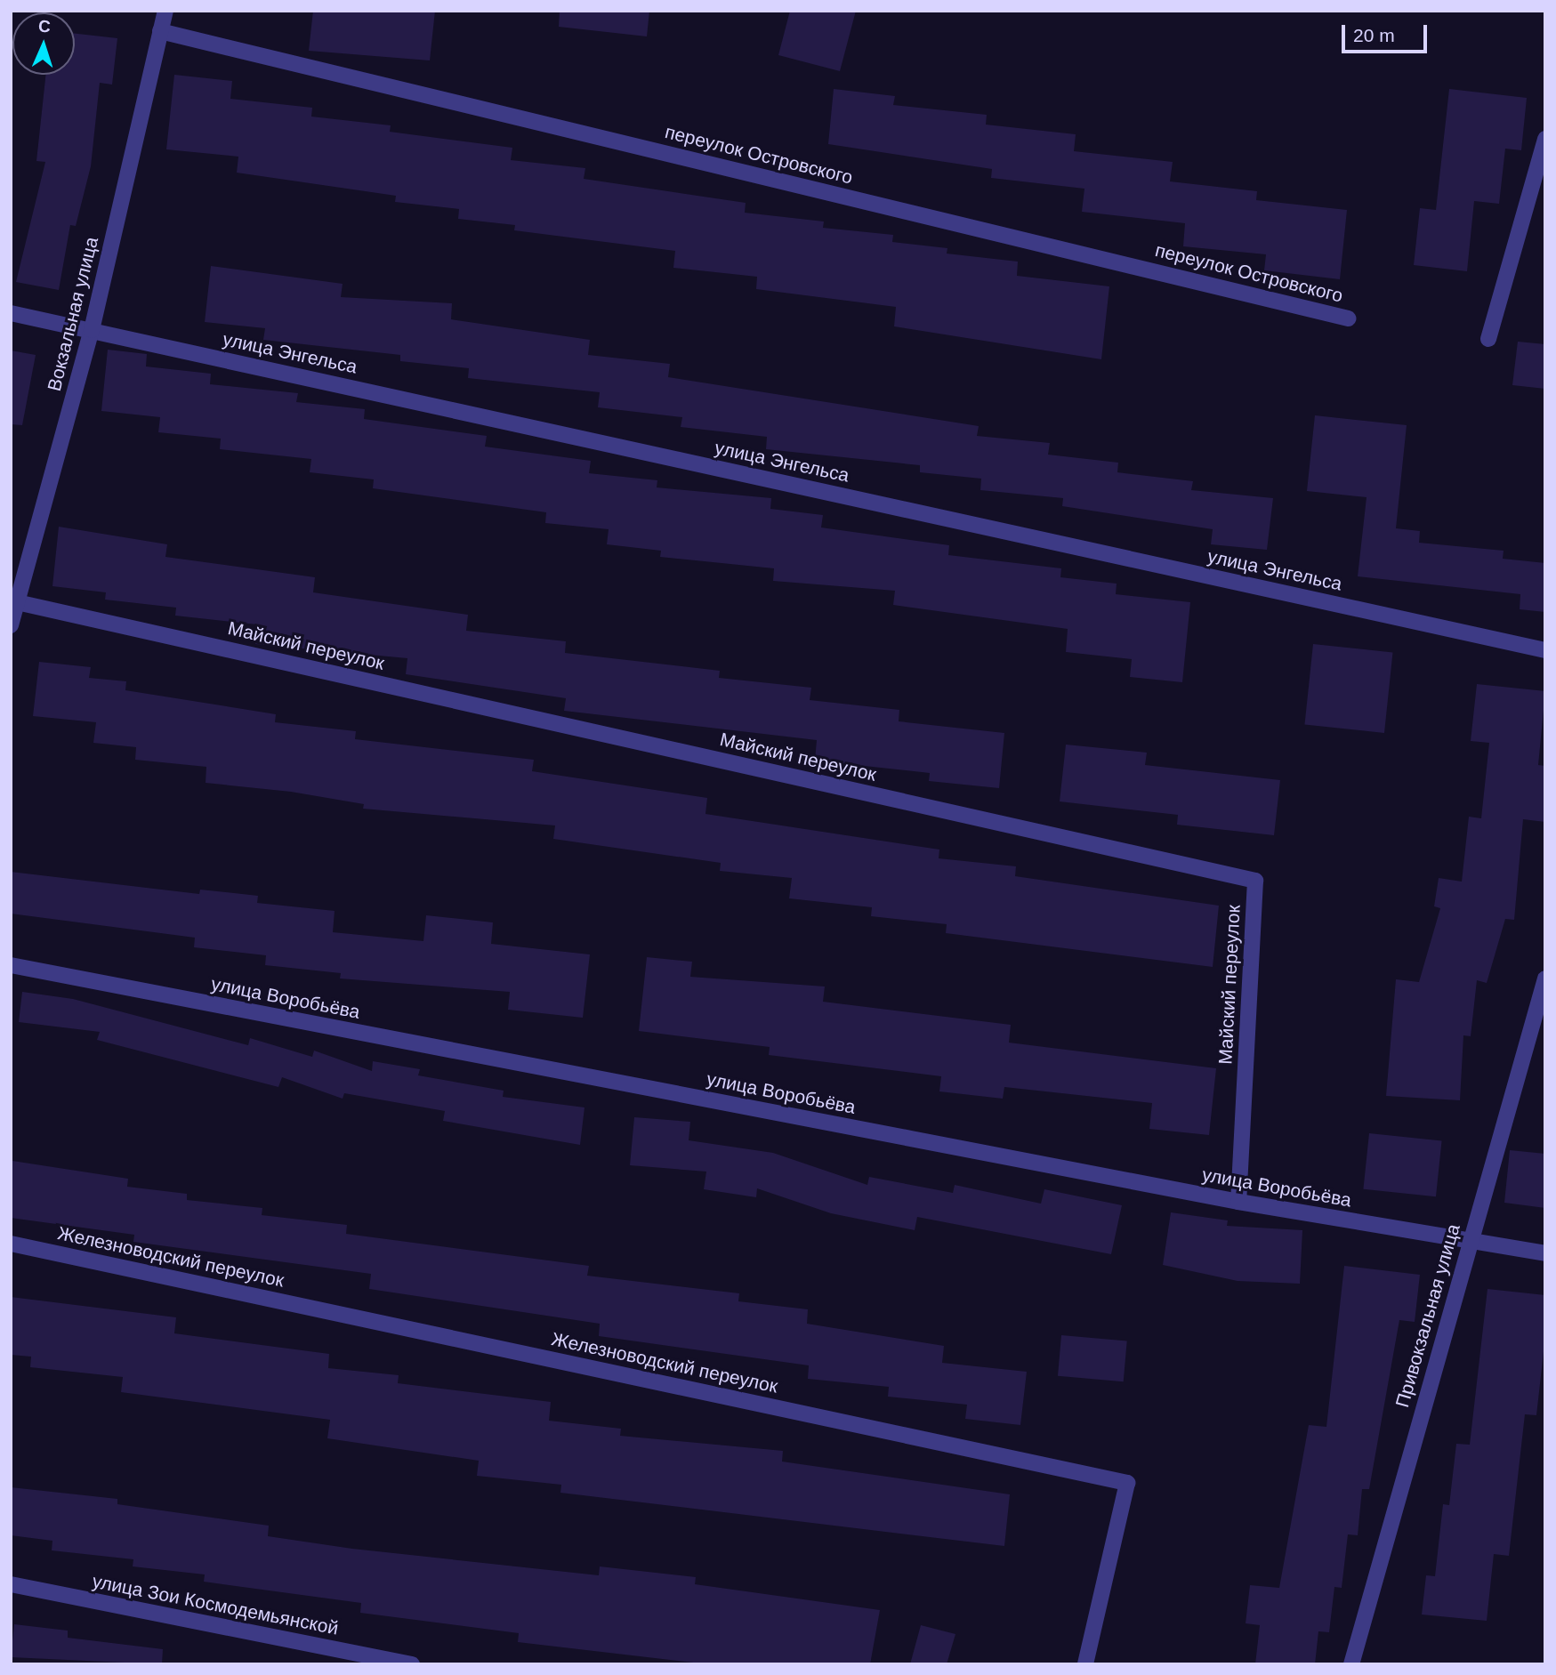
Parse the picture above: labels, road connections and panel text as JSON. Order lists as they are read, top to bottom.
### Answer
{
  "streets": {
    "street": [
      "переулок Островского",
      "Вокзальная улица",
      "улица Энгельса",
      "Майский переулок",
      "улица Воробьёва",
      "Железноводский переулок",
      "Привокзальная улица",
      "улица Зои Космодемьянской"
    ]
  },
  "crossings": [
    ["переулок Островского", "Вокзальная улица"],
    ["Вокзальная улица", "улица Энгельса"],
    ["Вокзальная улица", "Майский переулок"],
    ["Майский переулок", "улица Воробьёва"],
    ["улица Воробьёва", "Привокзальная улица"]
  ],
  "scale_bar": "20 m",
  "north": "top"
}
